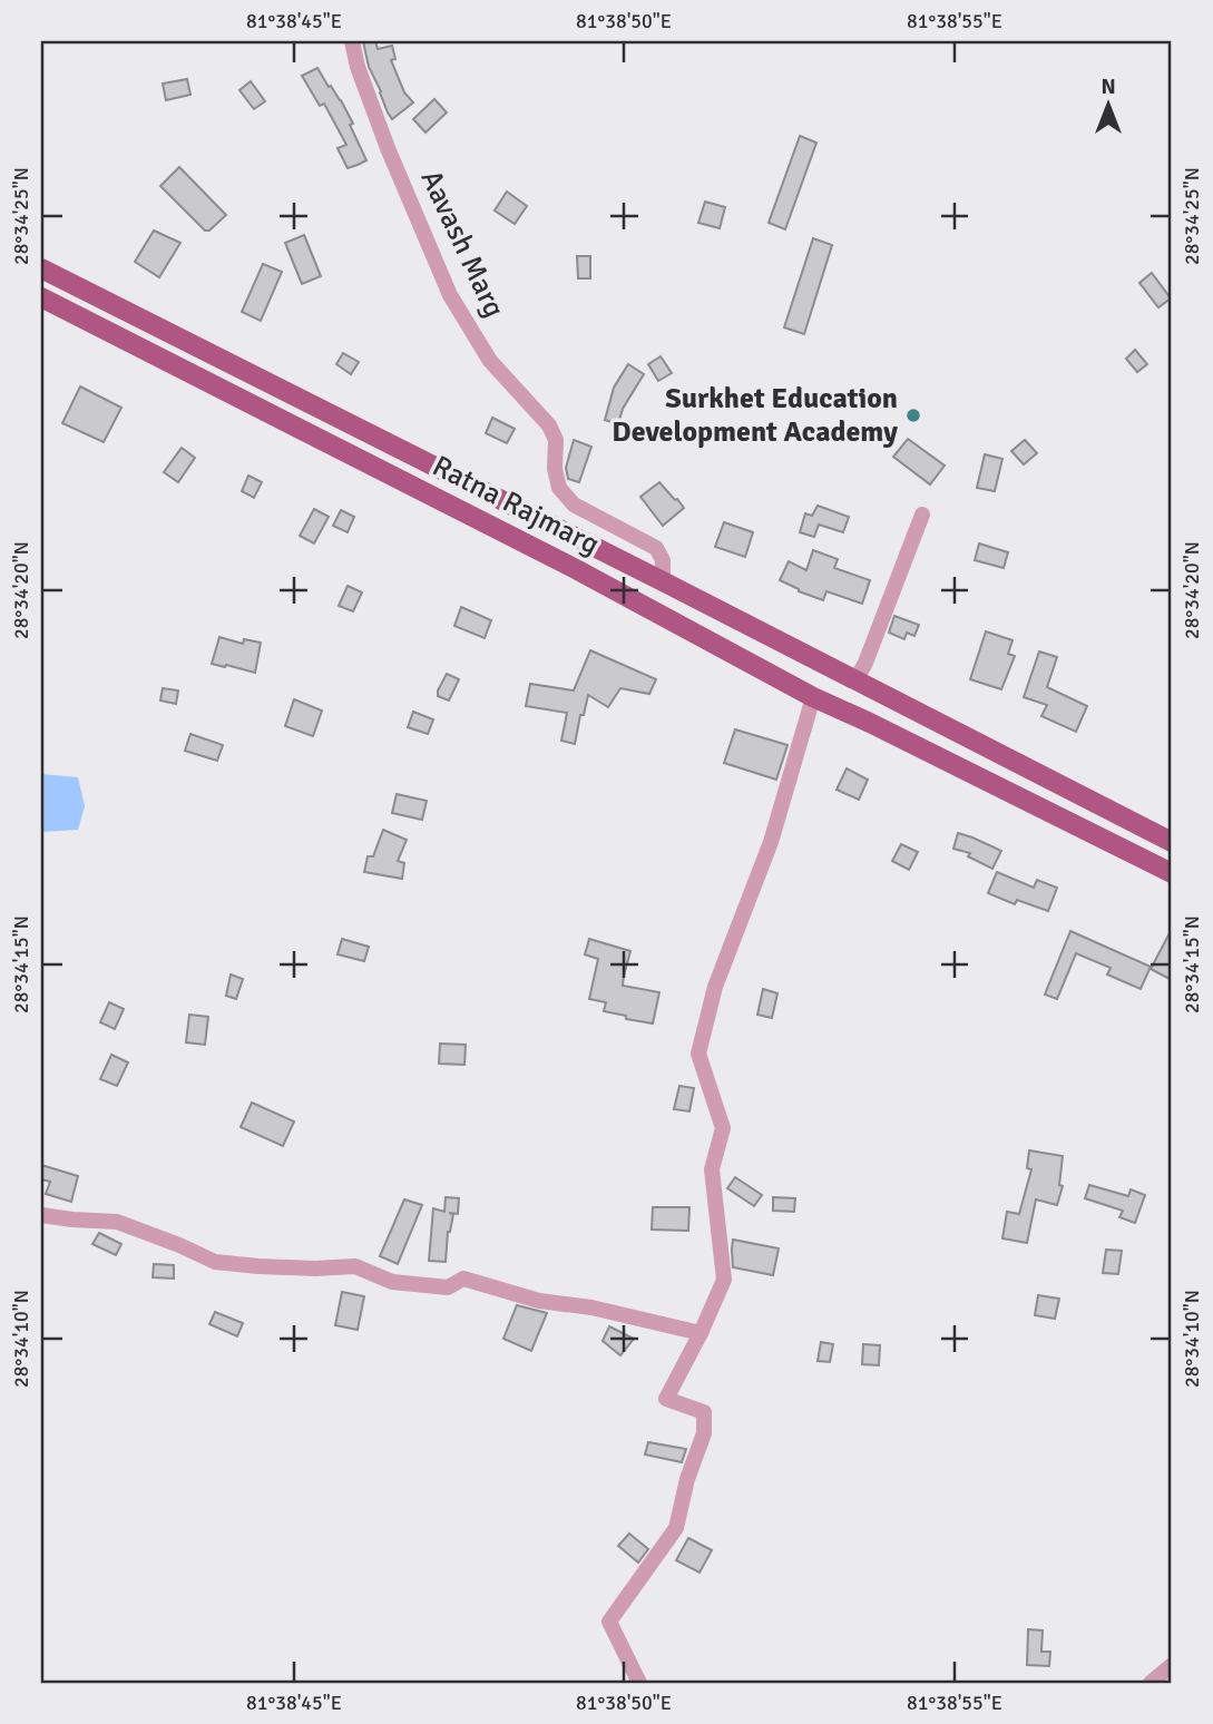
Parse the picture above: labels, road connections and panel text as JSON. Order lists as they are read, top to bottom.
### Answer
{
  "streets": {
    "main road": ["Ratna Rajmarg"],
    "street": ["Aavash Marg"]
  },
  "crossings": [
    ["Aavash Marg", "Ratna Rajmarg"]
  ],
  "places": ["Surkhet Education Development Academy"],
  "north": "top",
  "coordinates": [
    "81°38'45\"E",
    "81°38'50\"E",
    "81°38'55\"E",
    "28°34'25\"N",
    "28°34'20\"N",
    "28°34'15\"N",
    "28°34'10\"N"
  ]
}
